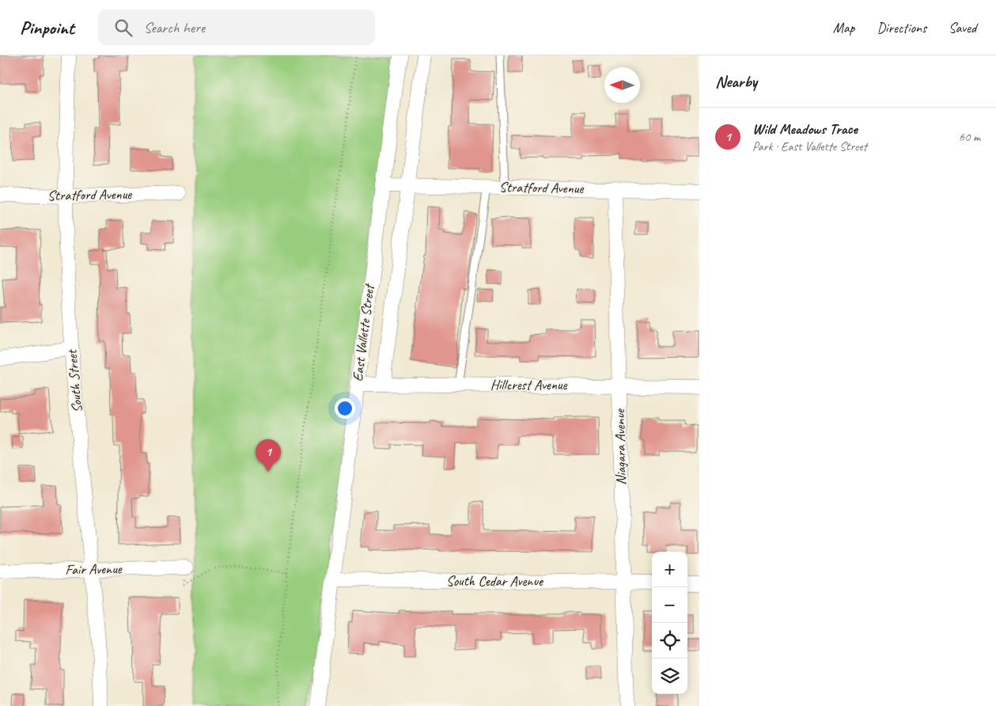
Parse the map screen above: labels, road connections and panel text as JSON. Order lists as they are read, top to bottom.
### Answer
{
  "streets": {
    "street": [
      "Stratford Avenue",
      "East Vallette Street",
      "South Street",
      "Hillcrest Avenue",
      "Niagara Avenue",
      "Fair Avenue",
      "South Cedar Avenue"
    ]
  },
  "crossings": [
    ["Stratford Avenue", "East Vallette Street"],
    ["Stratford Avenue", "South Street"],
    ["Stratford Avenue", "Niagara Avenue"],
    ["East Vallette Street", "Hillcrest Avenue"],
    ["East Vallette Street", "South Cedar Avenue"],
    ["South Street", "Fair Avenue"],
    ["Hillcrest Avenue", "Niagara Avenue"],
    ["Niagara Avenue", "South Cedar Avenue"]
  ],
  "north": "left",
  "page": {
    "header": "Pinpoint",
    "search": "Search here",
    "nav": ["Map", "Directions", "Saved"],
    "heading": "Nearby",
    "list": [
      {
        "mark": "1",
        "name": "Wild Meadows Trace",
        "note": "Park · East Vallette Street",
        "value": "60 m"
      }
    ],
    "pins": "1",
    "map_buttons": ["+", "−"]
  }
}
